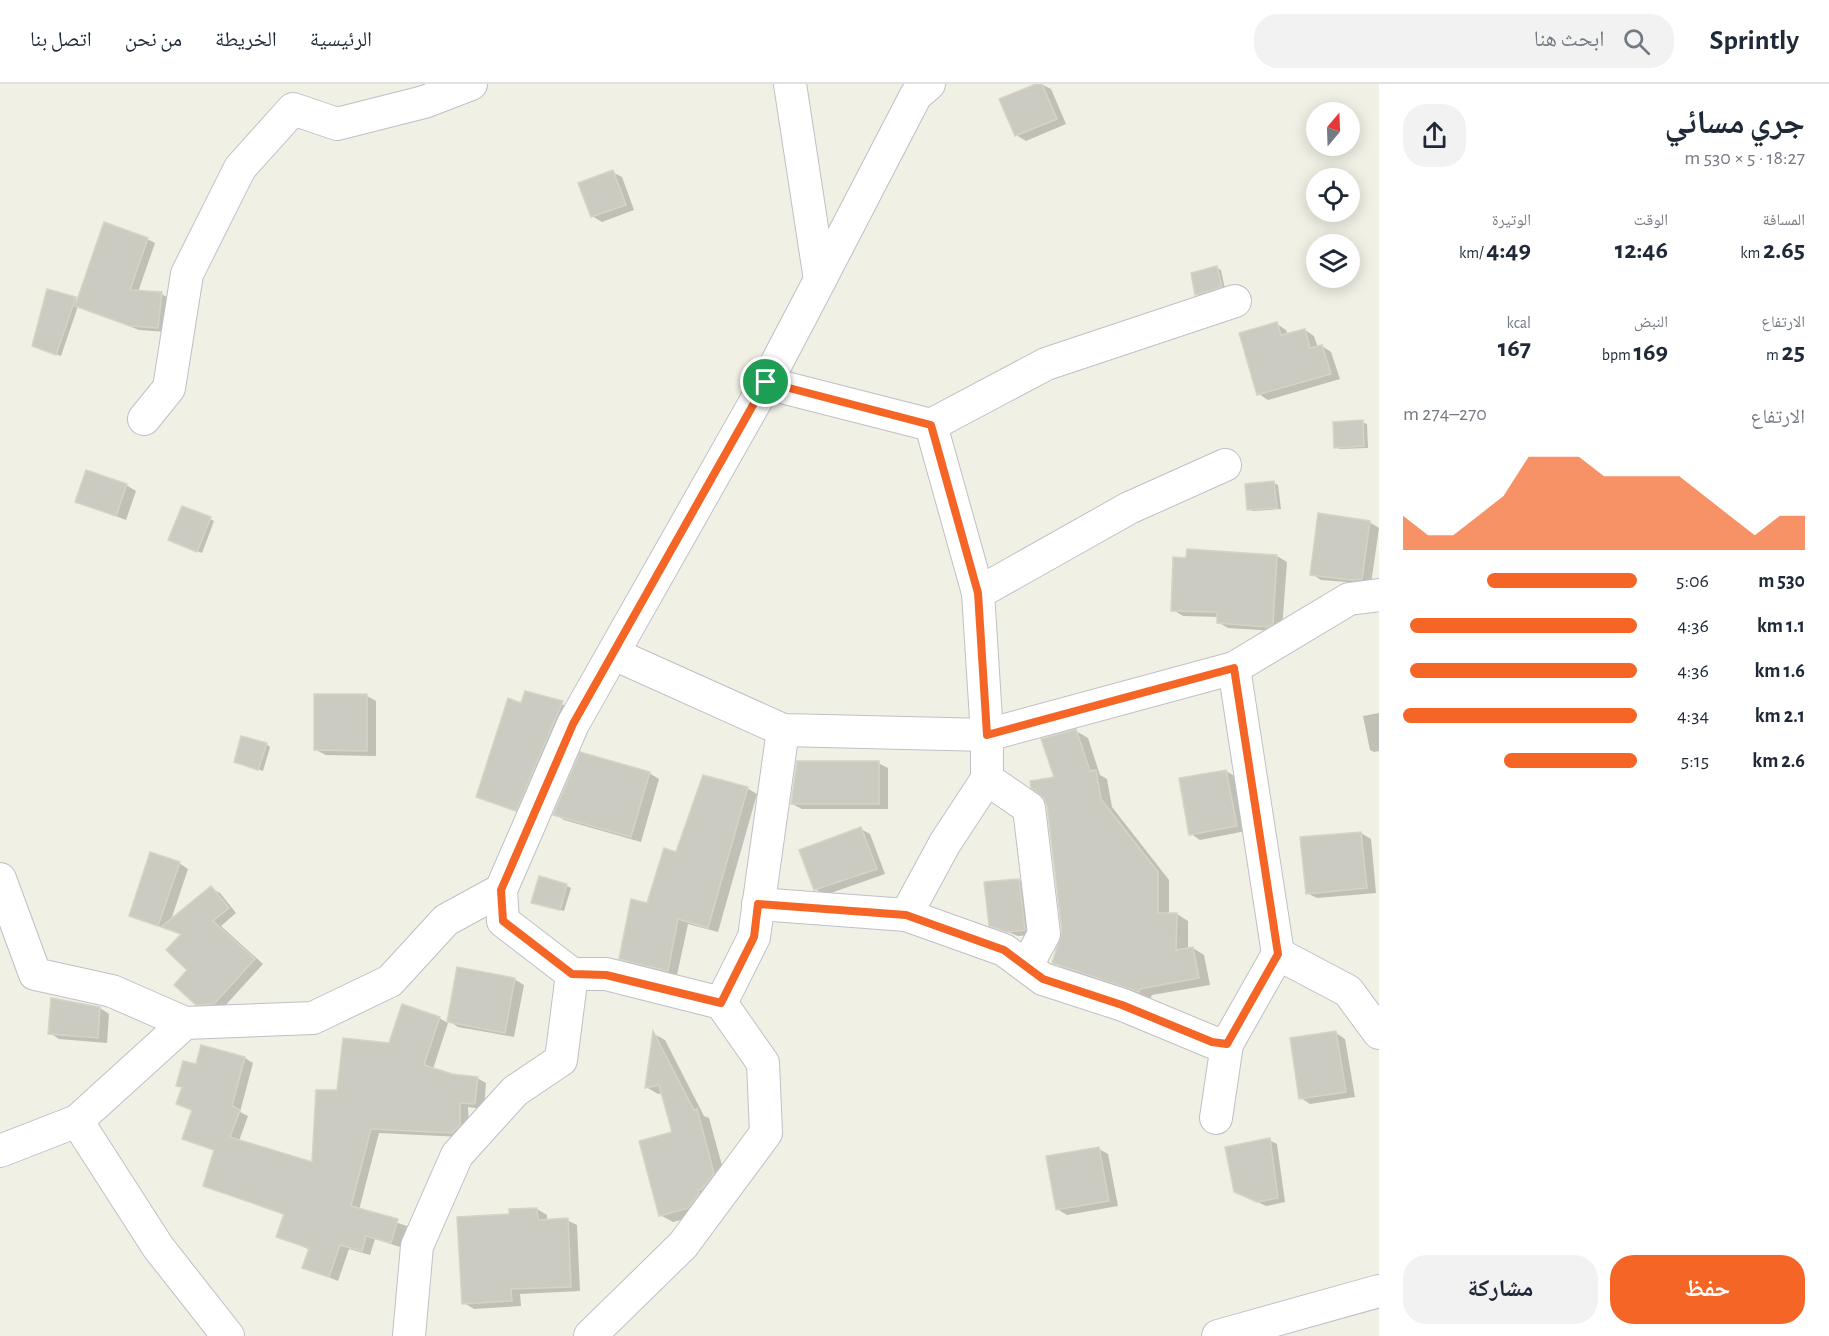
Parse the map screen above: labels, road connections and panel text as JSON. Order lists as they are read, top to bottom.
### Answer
{
  "north": "top",
  "page": {
    "header": "Sprintly",
    "search": "ابحث هنا",
    "nav": [
      "الرئيسية",
      "الخريطة",
      "من نحن",
      "اتصل بنا"
    ],
    "heading": ["جري مسائي", "18:27 · 5 × 530 m"],
    "stats": [
      ["المسافة", "2.65 km"],
      ["الوقت", "12:46"],
      ["الوتيرة", "4:49 /km"],
      ["الارتفاع", "25 m"],
      ["النبض", "169 bpm"],
      ["kcal", "167"]
    ],
    "chart": ["الارتفاع", "270–274 m"],
    "list": [
      {
        "name": "530 m",
        "note": "5:06"
      },
      {
        "name": "1.1 km",
        "note": "4:36"
      },
      {
        "name": "1.6 km",
        "note": "4:36"
      },
      {
        "name": "2.1 km",
        "note": "4:34"
      },
      {
        "name": "2.6 km",
        "note": "5:15"
      }
    ],
    "buttons": ["حفظ", "مشاركة"]
  }
}
